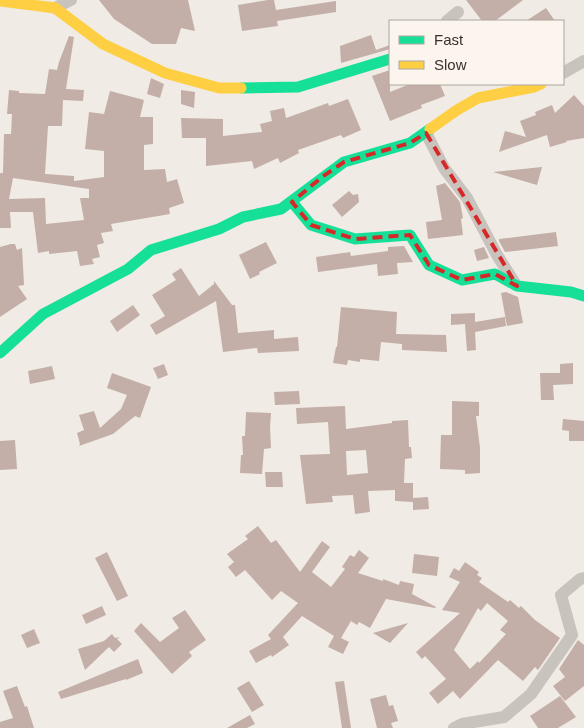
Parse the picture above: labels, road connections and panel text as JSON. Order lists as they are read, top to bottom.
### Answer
{
  "legend": ["Fast", "Slow"]
}
